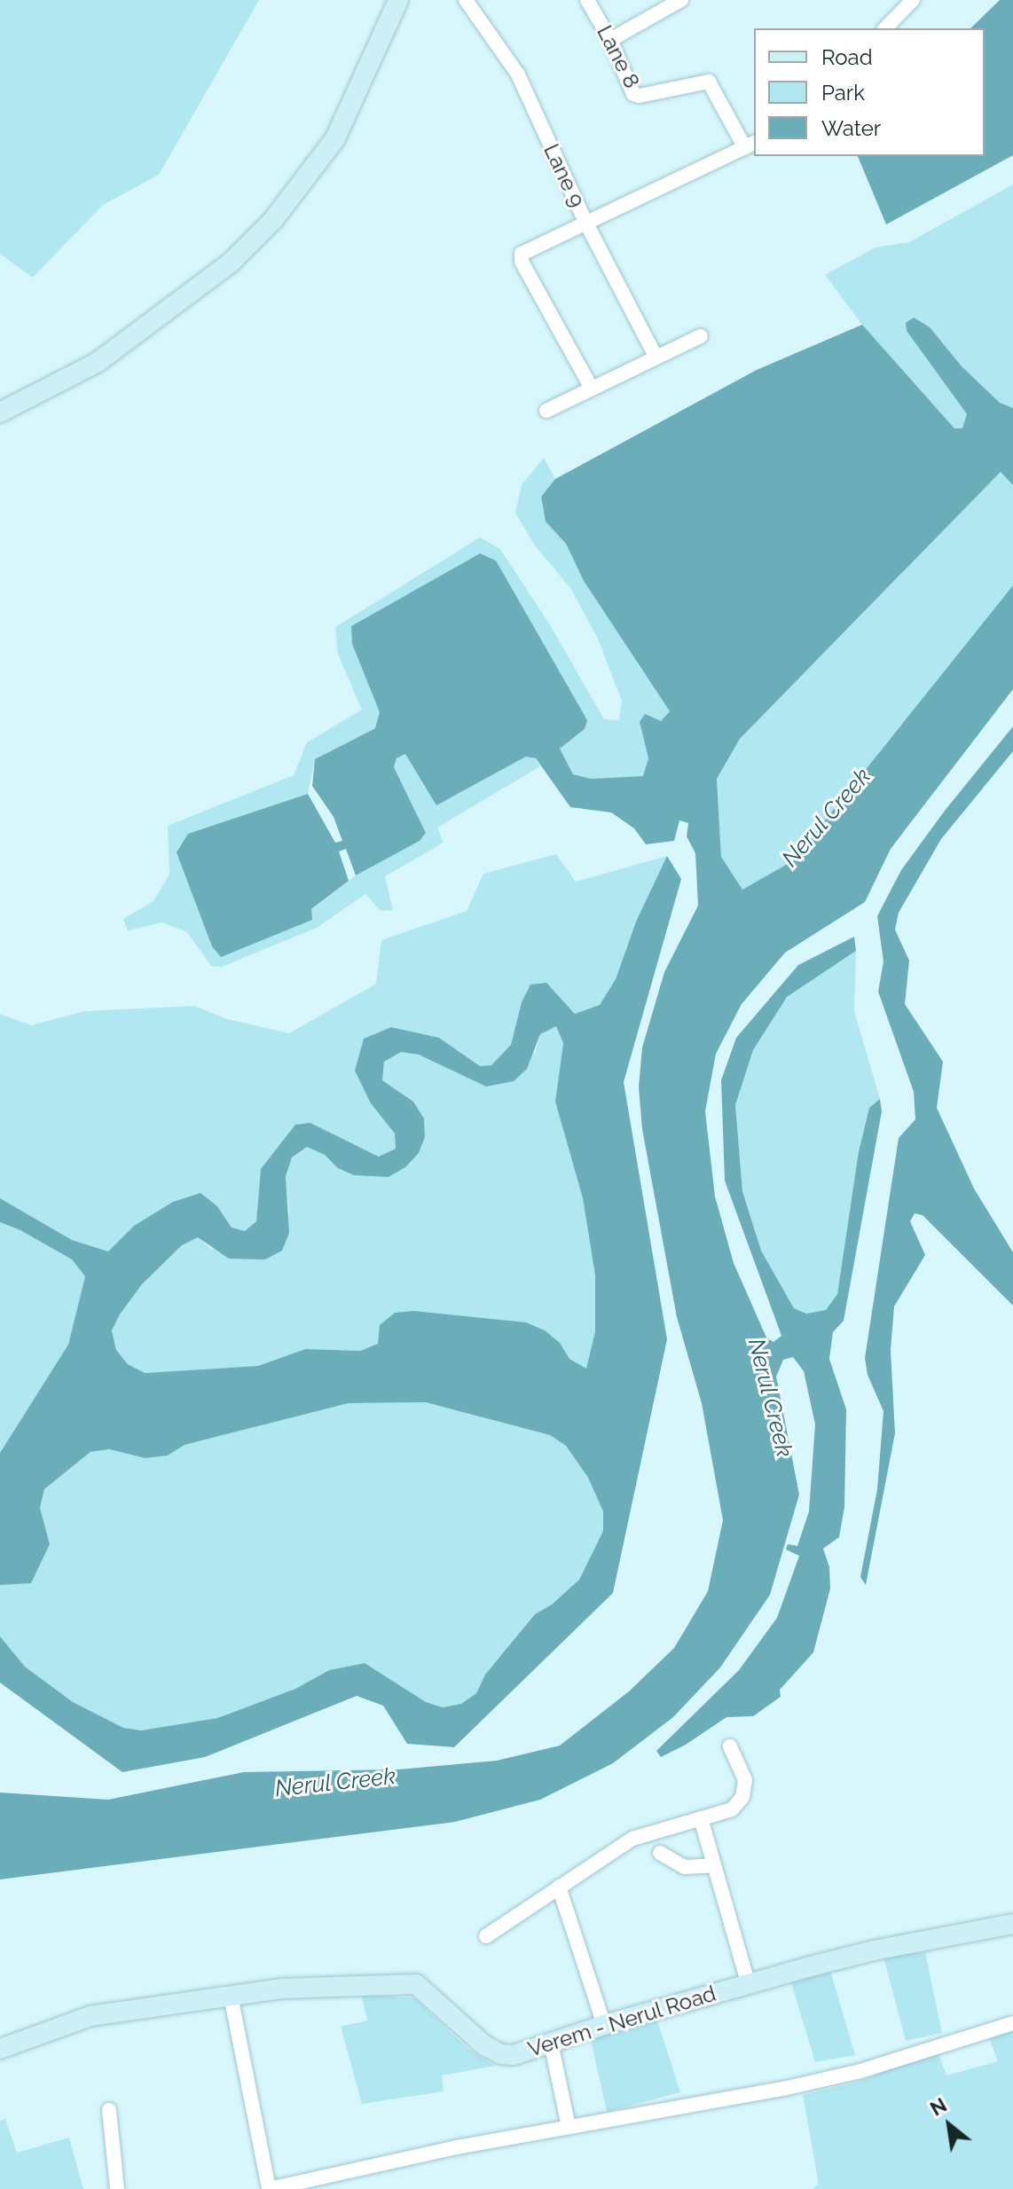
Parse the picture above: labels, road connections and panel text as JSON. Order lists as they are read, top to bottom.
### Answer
{
  "streets": {
    "main road": ["Verem - Nerul Road"],
    "street": ["Lane 8", "Lane 9"]
  },
  "water": ["Nerul Creek"],
  "legend": ["Road", "Park", "Water"],
  "north": "top left"
}
